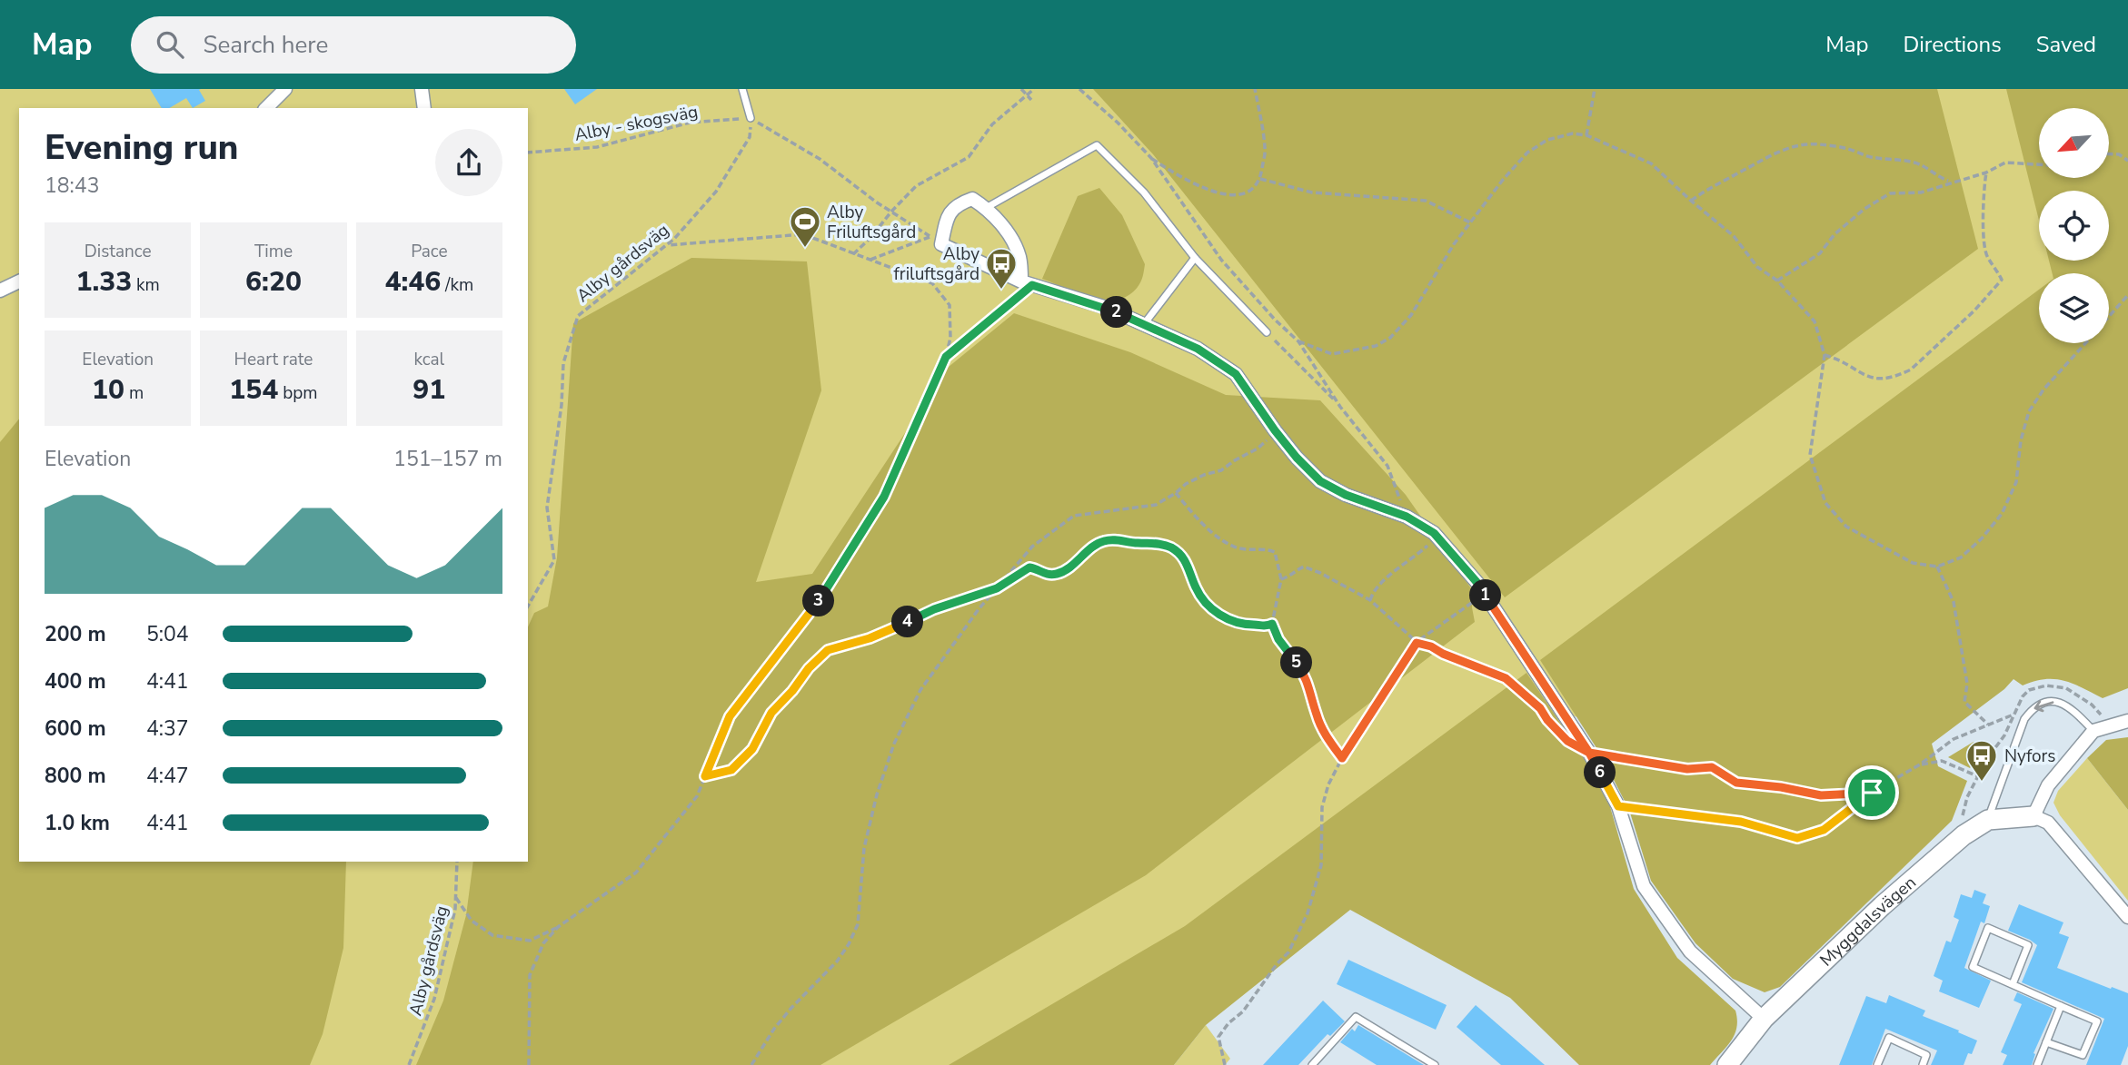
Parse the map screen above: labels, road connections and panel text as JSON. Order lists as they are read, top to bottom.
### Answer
{
  "streets": {
    "street": ["Myggdalsvägen"],
    "path": ["Alby - skogsväg", "Alby gårdsväg"]
  },
  "places": {
    "sports": ["Alby Friluftsgård"],
    "bus stop": ["Alby friluftsgård", "Nyfors"]
  },
  "north": "bottom left",
  "page": {
    "header": "Map",
    "search": "Search here",
    "nav": ["Map", "Directions", "Saved"],
    "heading": ["Evening run", "18:43"],
    "stats": [
      ["Distance", "1.33 km"],
      ["Time", "6:20"],
      ["Pace", "4:46 /km"],
      ["Elevation", "10 m"],
      ["Heart rate", "154 bpm"],
      ["kcal", "91"]
    ],
    "pins": [
      "2",
      "1",
      "3",
      "4",
      "5",
      "6"
    ],
    "chart": ["Elevation", "151–157 m"],
    "list": [
      {
        "name": "200 m",
        "note": "5:04"
      },
      {
        "name": "400 m",
        "note": "4:41"
      },
      {
        "name": "600 m",
        "note": "4:37"
      },
      {
        "name": "800 m",
        "note": "4:47"
      },
      {
        "name": "1.0 km",
        "note": "4:41"
      }
    ]
  }
}
